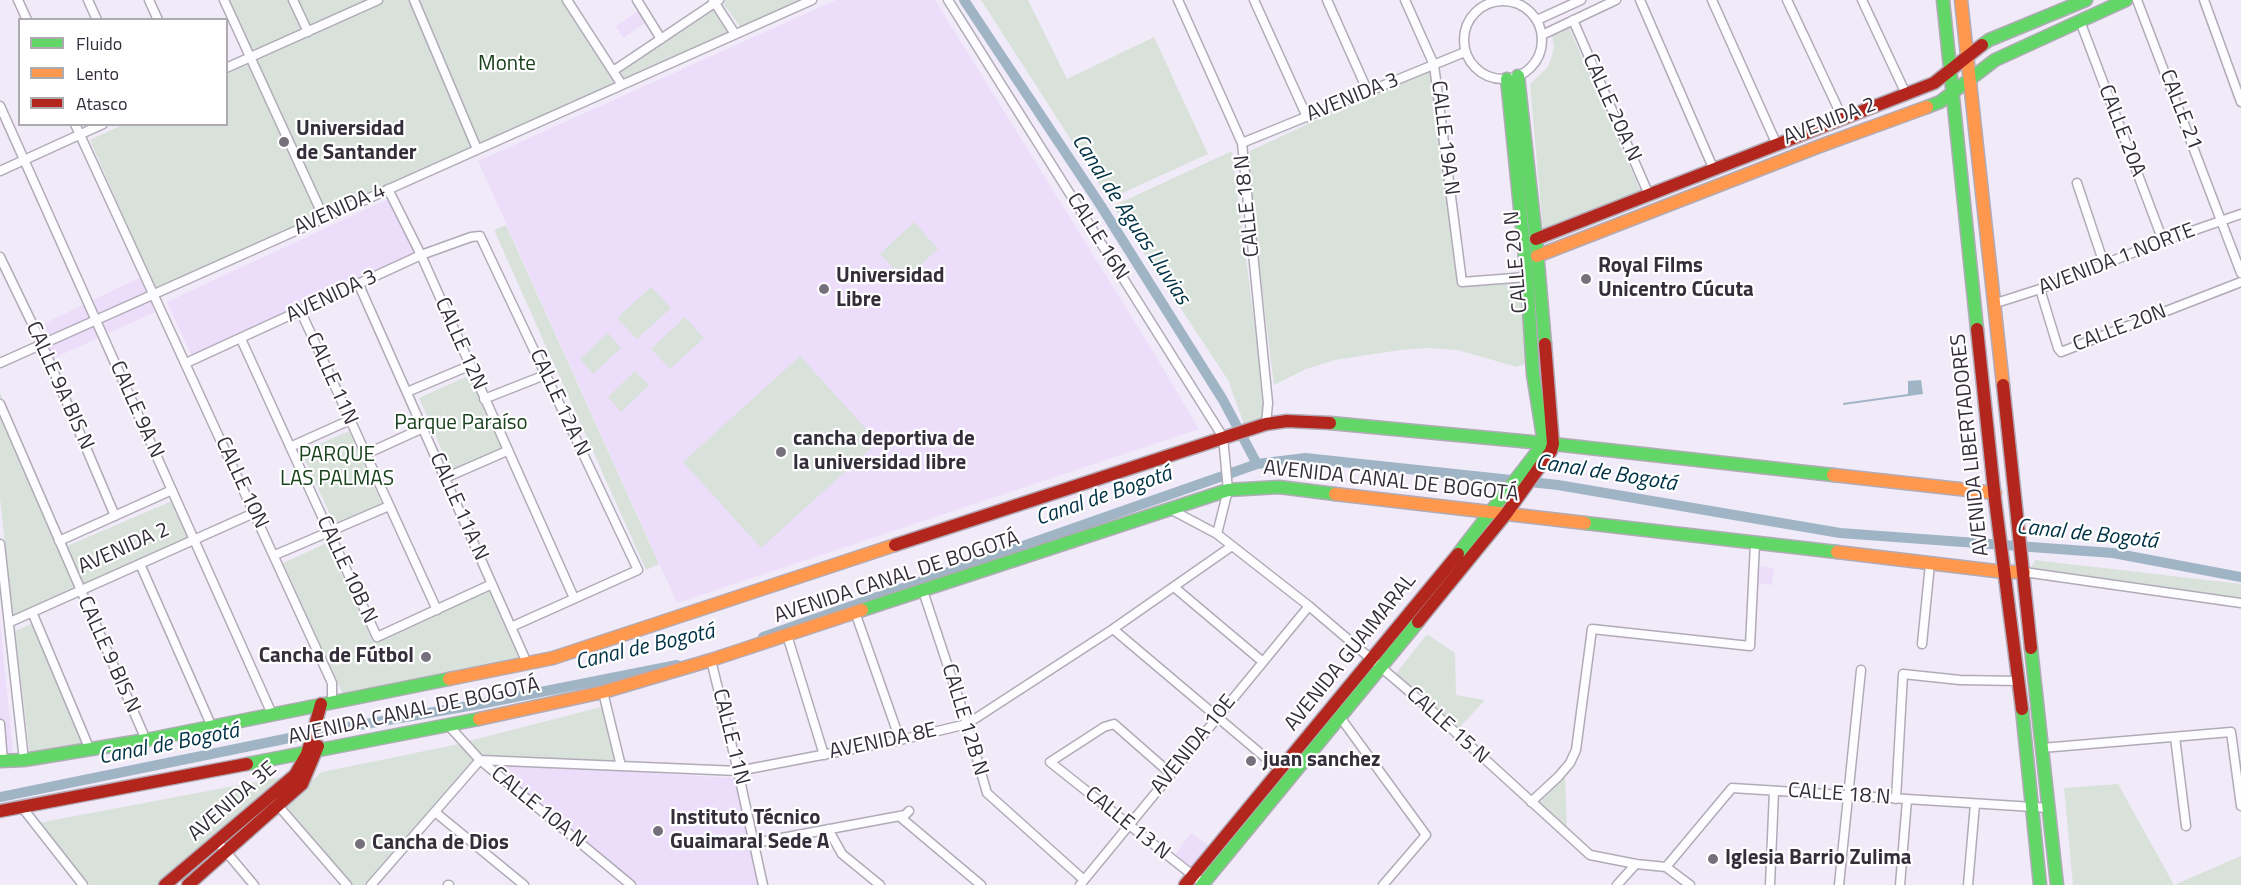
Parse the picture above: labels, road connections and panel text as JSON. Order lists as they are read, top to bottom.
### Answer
{
  "streets": {
    "main road": [
      "AVENIDA 2",
      "CALLE 20 N",
      "AVENIDA LIBERTADORES",
      "AVENIDA CANAL DE BOGOTÁ",
      "AVENIDA GUAIMARAL",
      "AVENIDA 3E"
    ],
    "street": [
      "AVENIDA 3",
      "CALLE 20A N",
      "CALLE 21",
      "CALLE 20A",
      "CALLE 19A N",
      "CALLE 18 N",
      "AVENIDA 4",
      "CALLE 16N",
      "AVENIDA 1 NORTE",
      "CALLE 20N",
      "CALLE 12N",
      "CALLE 11N",
      "CALLE 9A BIS N",
      "CALLE 12A N",
      "CALLE 9A N",
      "CALLE 10N",
      "CALLE 11A N",
      "CALLE 10B N",
      "CALLE 9 BIS N",
      "CALLE 12B N",
      "CALLE 15 N",
      "AVENIDA 8E",
      "AVENIDA 10E",
      "CALLE 10A N",
      "CALLE 13 N"
    ]
  },
  "crossings": [
    ["AVENIDA 3", "CALLE 19A N"],
    ["AVENIDA 3", "CALLE 18 N"],
    ["AVENIDA 3", "CALLE 20 N"],
    ["AVENIDA 3", "CALLE 12N"],
    ["AVENIDA 3", "CALLE 11N"],
    ["AVENIDA 3", "CALLE 12A N"],
    ["AVENIDA 3", "CALLE 10N"],
    ["AVENIDA 3", "CALLE 11A N"],
    ["AVENIDA 3", "CALLE 10B N"],
    ["CALLE 20A N", "AVENIDA 2"],
    ["CALLE 21", "AVENIDA 1 NORTE"],
    ["AVENIDA 2", "CALLE 20A"],
    ["AVENIDA 2", "CALLE 20 N"],
    ["AVENIDA 2", "CALLE 9A N"],
    ["AVENIDA 2", "AVENIDA LIBERTADORES"],
    ["AVENIDA 2", "CALLE 10N"],
    ["AVENIDA 2", "CALLE 9 BIS N"],
    ["CALLE 20A", "AVENIDA 1 NORTE"],
    ["CALLE 19A N", "CALLE 20 N"],
    ["CALLE 18 N", "AVENIDA LIBERTADORES"],
    ["CALLE 18 N", "AVENIDA CANAL DE BOGOTÁ"],
    ["CALLE 18 N", "CALLE 15 N"],
    ["AVENIDA 4", "CALLE 12N"],
    ["AVENIDA 4", "CALLE 9A BIS N"],
    ["AVENIDA 4", "CALLE 9A N"],
    ["AVENIDA 4", "CALLE 10N"],
    ["CALLE 16N", "AVENIDA CANAL DE BOGOTÁ"],
    ["AVENIDA 1 NORTE", "CALLE 20N"],
    ["AVENIDA 1 NORTE", "AVENIDA LIBERTADORES"],
    ["CALLE 20 N", "AVENIDA CANAL DE BOGOTÁ"],
    ["CALLE 20 N", "AVENIDA GUAIMARAL"],
    ["CALLE 12N", "CALLE 12A N"],
    ["CALLE 11N", "AVENIDA CANAL DE BOGOTÁ"],
    ["CALLE 11N", "CALLE 10B N"],
    ["CALLE 11N", "AVENIDA 8E"],
    ["CALLE 9A N", "AVENIDA CANAL DE BOGOTÁ"],
    ["AVENIDA LIBERTADORES", "AVENIDA CANAL DE BOGOTÁ"],
    ["AVENIDA CANAL DE BOGOTÁ", "CALLE 10N"],
    ["AVENIDA CANAL DE BOGOTÁ", "CALLE 11A N"],
    ["AVENIDA CANAL DE BOGOTÁ", "AVENIDA GUAIMARAL"],
    ["AVENIDA CANAL DE BOGOTÁ", "CALLE 9 BIS N"],
    ["AVENIDA CANAL DE BOGOTÁ", "CALLE 12B N"],
    ["AVENIDA CANAL DE BOGOTÁ", "CALLE 15 N"],
    ["AVENIDA CANAL DE BOGOTÁ", "AVENIDA 3E"],
    ["AVENIDA CANAL DE BOGOTÁ", "CALLE 10A N"],
    ["CALLE 10N", "AVENIDA 3E"],
    ["AVENIDA GUAIMARAL", "CALLE 15 N"],
    ["AVENIDA GUAIMARAL", "CALLE 13 N"],
    ["CALLE 12B N", "AVENIDA 8E"],
    ["CALLE 12B N", "AVENIDA 10E"],
    ["CALLE 15 N", "AVENIDA 8E"],
    ["CALLE 15 N", "AVENIDA 10E"],
    ["AVENIDA 8E", "CALLE 10A N"],
    ["AVENIDA 10E", "CALLE 13 N"]
  ],
  "water": ["Canal de Aguas Lluvias", "Canal de Bogotá"],
  "parks": ["Monte", "Parque Paraíso", "PARQUE LAS PALMAS"],
  "places": [
    "Universidad de Santander",
    "Royal Films Unicentro Cúcuta",
    "Universidad Libre",
    "cancha deportiva de la universidad libre",
    "Cancha de Fútbol",
    "juan sanchez",
    "Instituto Técnico Guaimaral Sede A",
    "Cancha de Dios",
    "Iglesia Barrio Zulima"
  ],
  "legend": ["Fluido", "Lento", "Atasco"]
}
